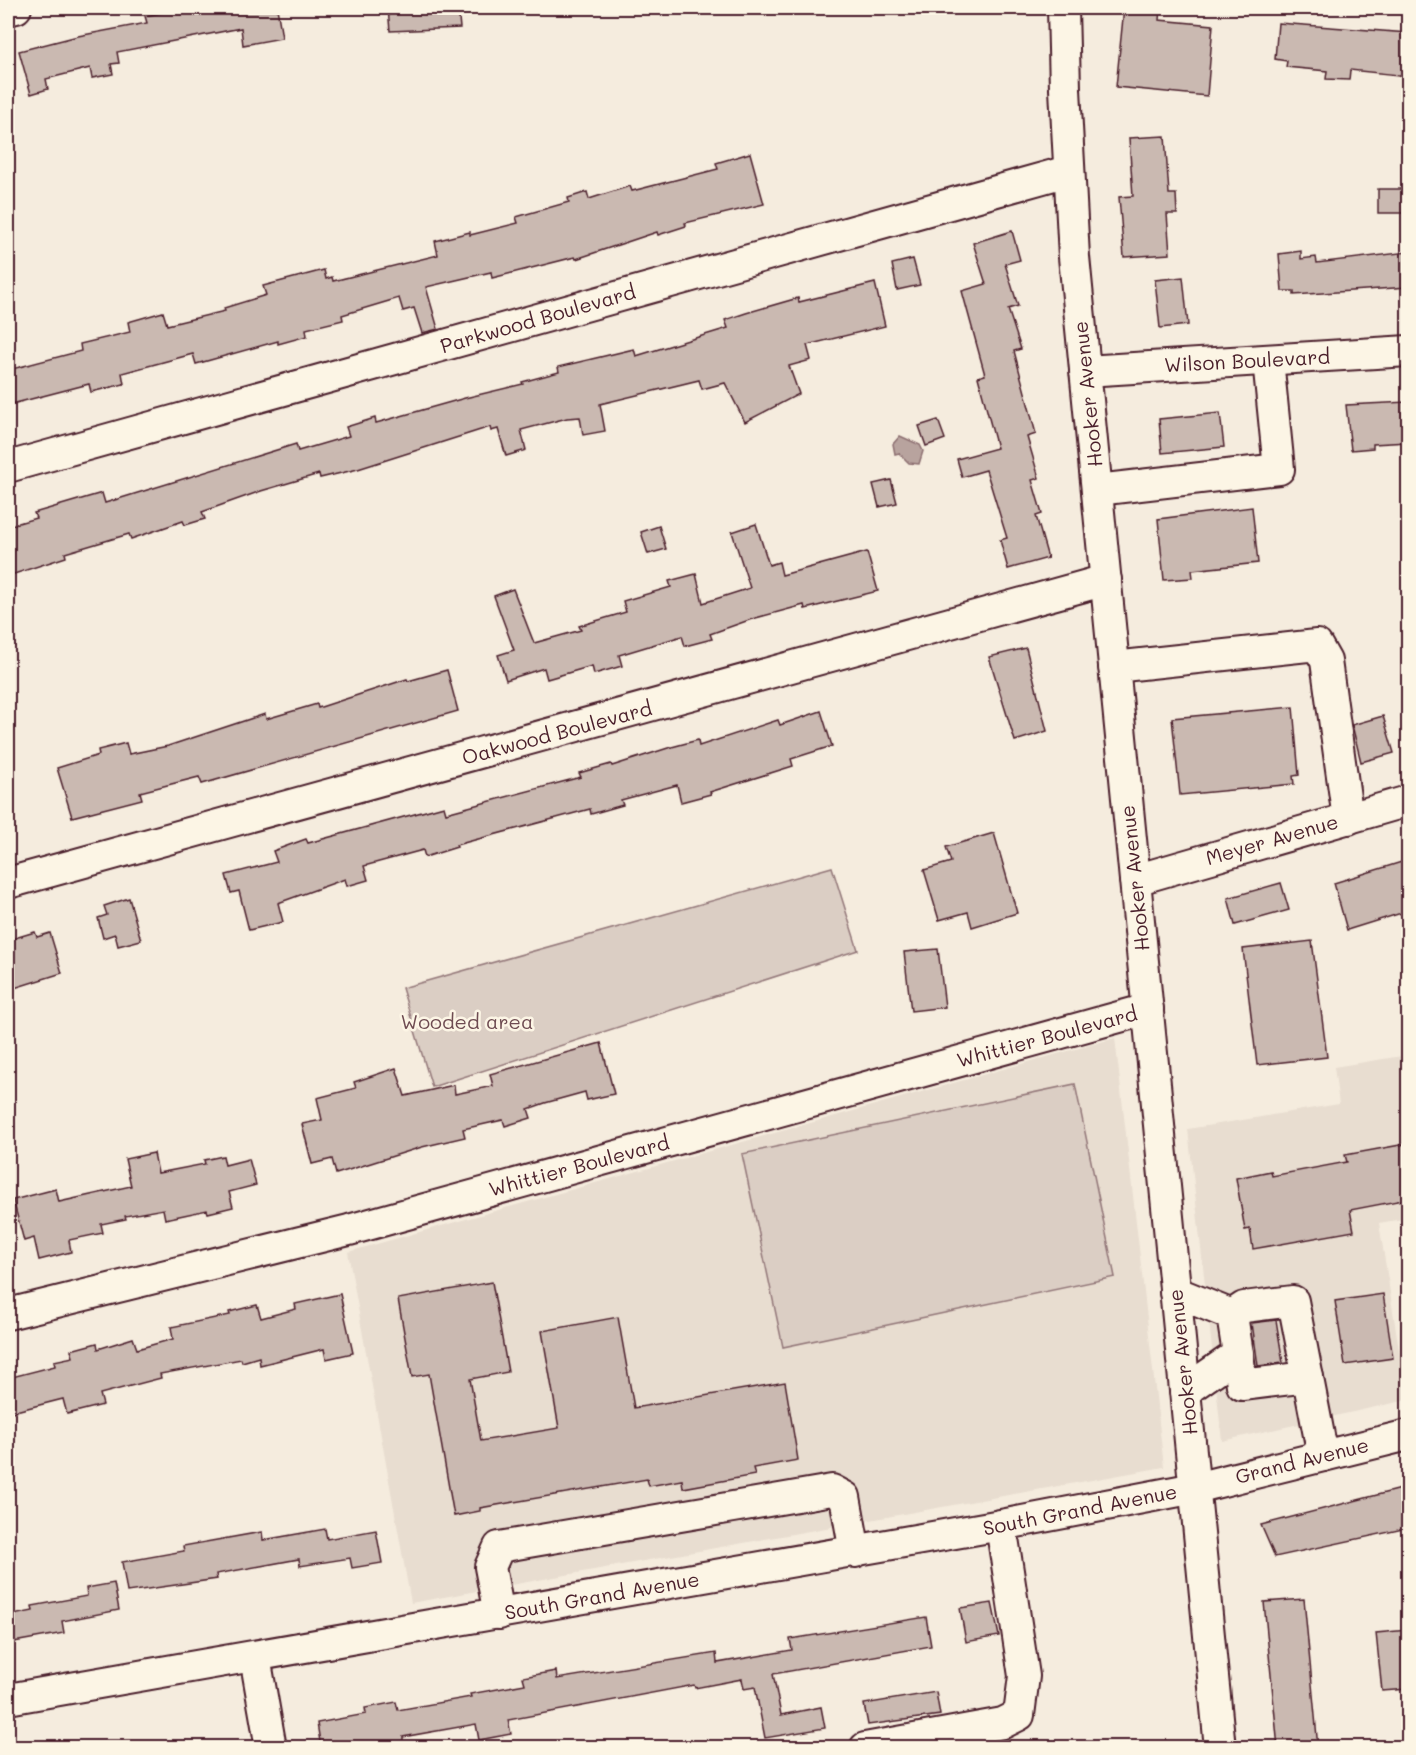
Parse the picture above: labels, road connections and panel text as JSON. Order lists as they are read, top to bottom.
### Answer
{
  "streets": {
    "street": [
      "Parkwood Boulevard",
      "Wilson Boulevard",
      "Hooker Avenue",
      "Oakwood Boulevard",
      "Meyer Avenue",
      "Whittier Boulevard",
      "Grand Avenue",
      "South Grand Avenue"
    ]
  },
  "crossings": [
    ["Parkwood Boulevard", "Hooker Avenue"],
    ["Wilson Boulevard", "Hooker Avenue"],
    ["Hooker Avenue", "Oakwood Boulevard"],
    ["Hooker Avenue", "Meyer Avenue"],
    ["Hooker Avenue", "Whittier Boulevard"],
    ["Hooker Avenue", "Grand Avenue"],
    ["Hooker Avenue", "South Grand Avenue"],
    ["Grand Avenue", "South Grand Avenue"]
  ],
  "parks": ["Wooded area"]
}
